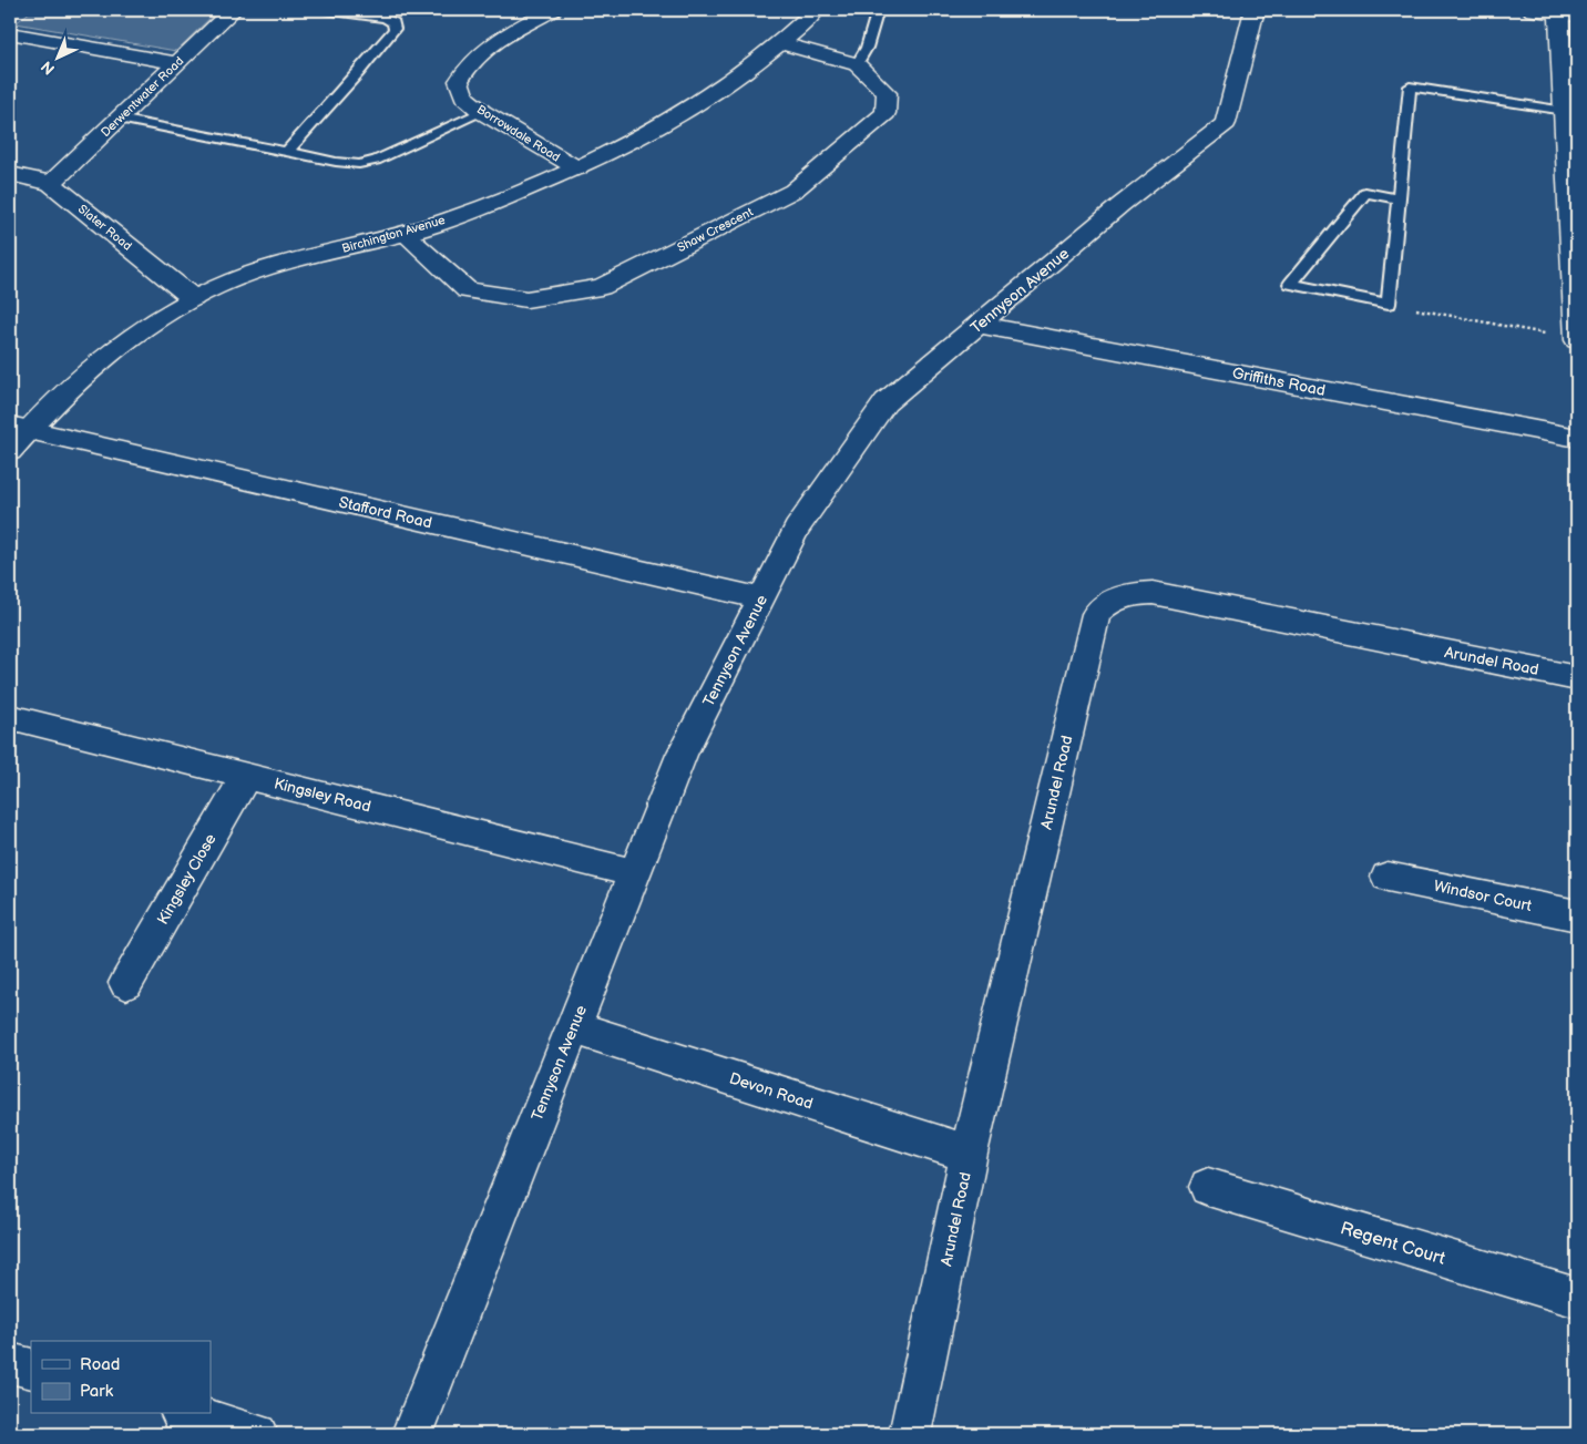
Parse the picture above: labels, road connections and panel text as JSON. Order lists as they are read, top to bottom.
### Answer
{
  "streets": {
    "street": [
      "Derwentwater Road",
      "Borrowdale Road",
      "Slater Road",
      "Shaw Crescent",
      "Birchington Avenue",
      "Tennyson Avenue",
      "Griffiths Road",
      "Stafford Road",
      "Arundel Road",
      "Kingsley Road",
      "Kingsley Close",
      "Windsor Court",
      "Devon Road",
      "Regent Court"
    ]
  },
  "crossings": [
    ["Derwentwater Road", "Slater Road"],
    ["Borrowdale Road", "Birchington Avenue"],
    ["Slater Road", "Birchington Avenue"],
    ["Shaw Crescent", "Birchington Avenue"],
    ["Birchington Avenue", "Stafford Road"],
    ["Tennyson Avenue", "Griffiths Road"],
    ["Tennyson Avenue", "Stafford Road"],
    ["Tennyson Avenue", "Kingsley Road"],
    ["Tennyson Avenue", "Devon Road"],
    ["Arundel Road", "Devon Road"],
    ["Kingsley Road", "Kingsley Close"]
  ],
  "legend": ["Road", "Park"],
  "north": "bottom left"
}
